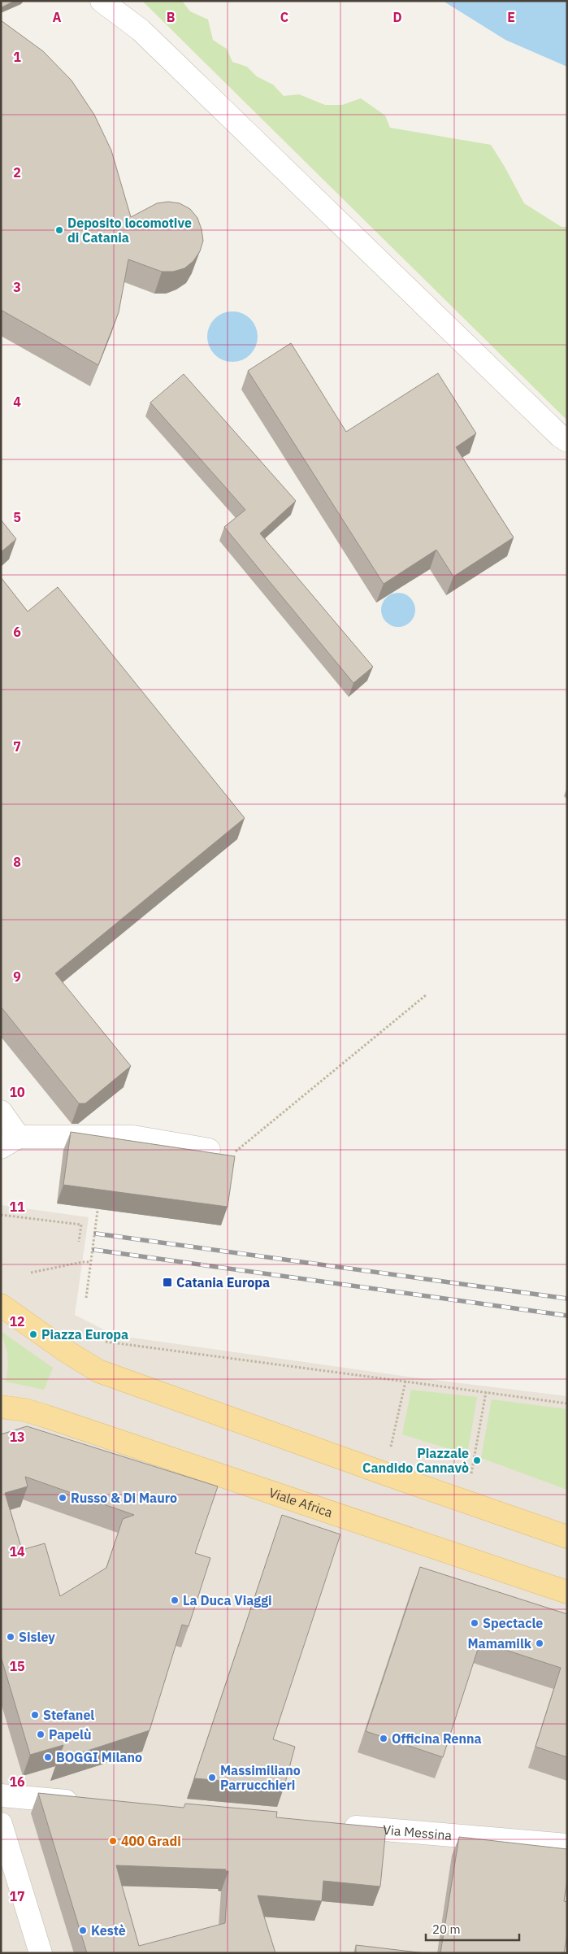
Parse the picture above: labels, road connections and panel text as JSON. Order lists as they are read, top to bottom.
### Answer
{
  "streets": {
    "main road": ["Viale Africa"],
    "street": ["Via Messina"]
  },
  "places": {
    "other": [
      "Deposito locomotive di Catania",
      "Piazza Europa",
      "Piazzale Candido Cannavò",
      "Russo & Di Mauro",
      "La Duca Viaggi",
      "Spectacle",
      "Sisley",
      "Mamamilk",
      "Stefanel",
      "Papelù",
      "Officina Renna",
      "BOGGI Milano",
      "Massimiliano Parrucchieri",
      "400 Gradi",
      "Kestè"
    ],
    "transit": ["Catania Europa"]
  },
  "scale_bar": "20 m",
  "grid": {
    "columns": [
      "A",
      "B",
      "C",
      "D",
      "E"
    ],
    "rows": [
      "1",
      "2",
      "3",
      "4",
      "5",
      "6",
      "7",
      "8",
      "9",
      "10",
      "11",
      "12",
      "13",
      "14",
      "15",
      "16",
      "17"
    ]
  }
}
